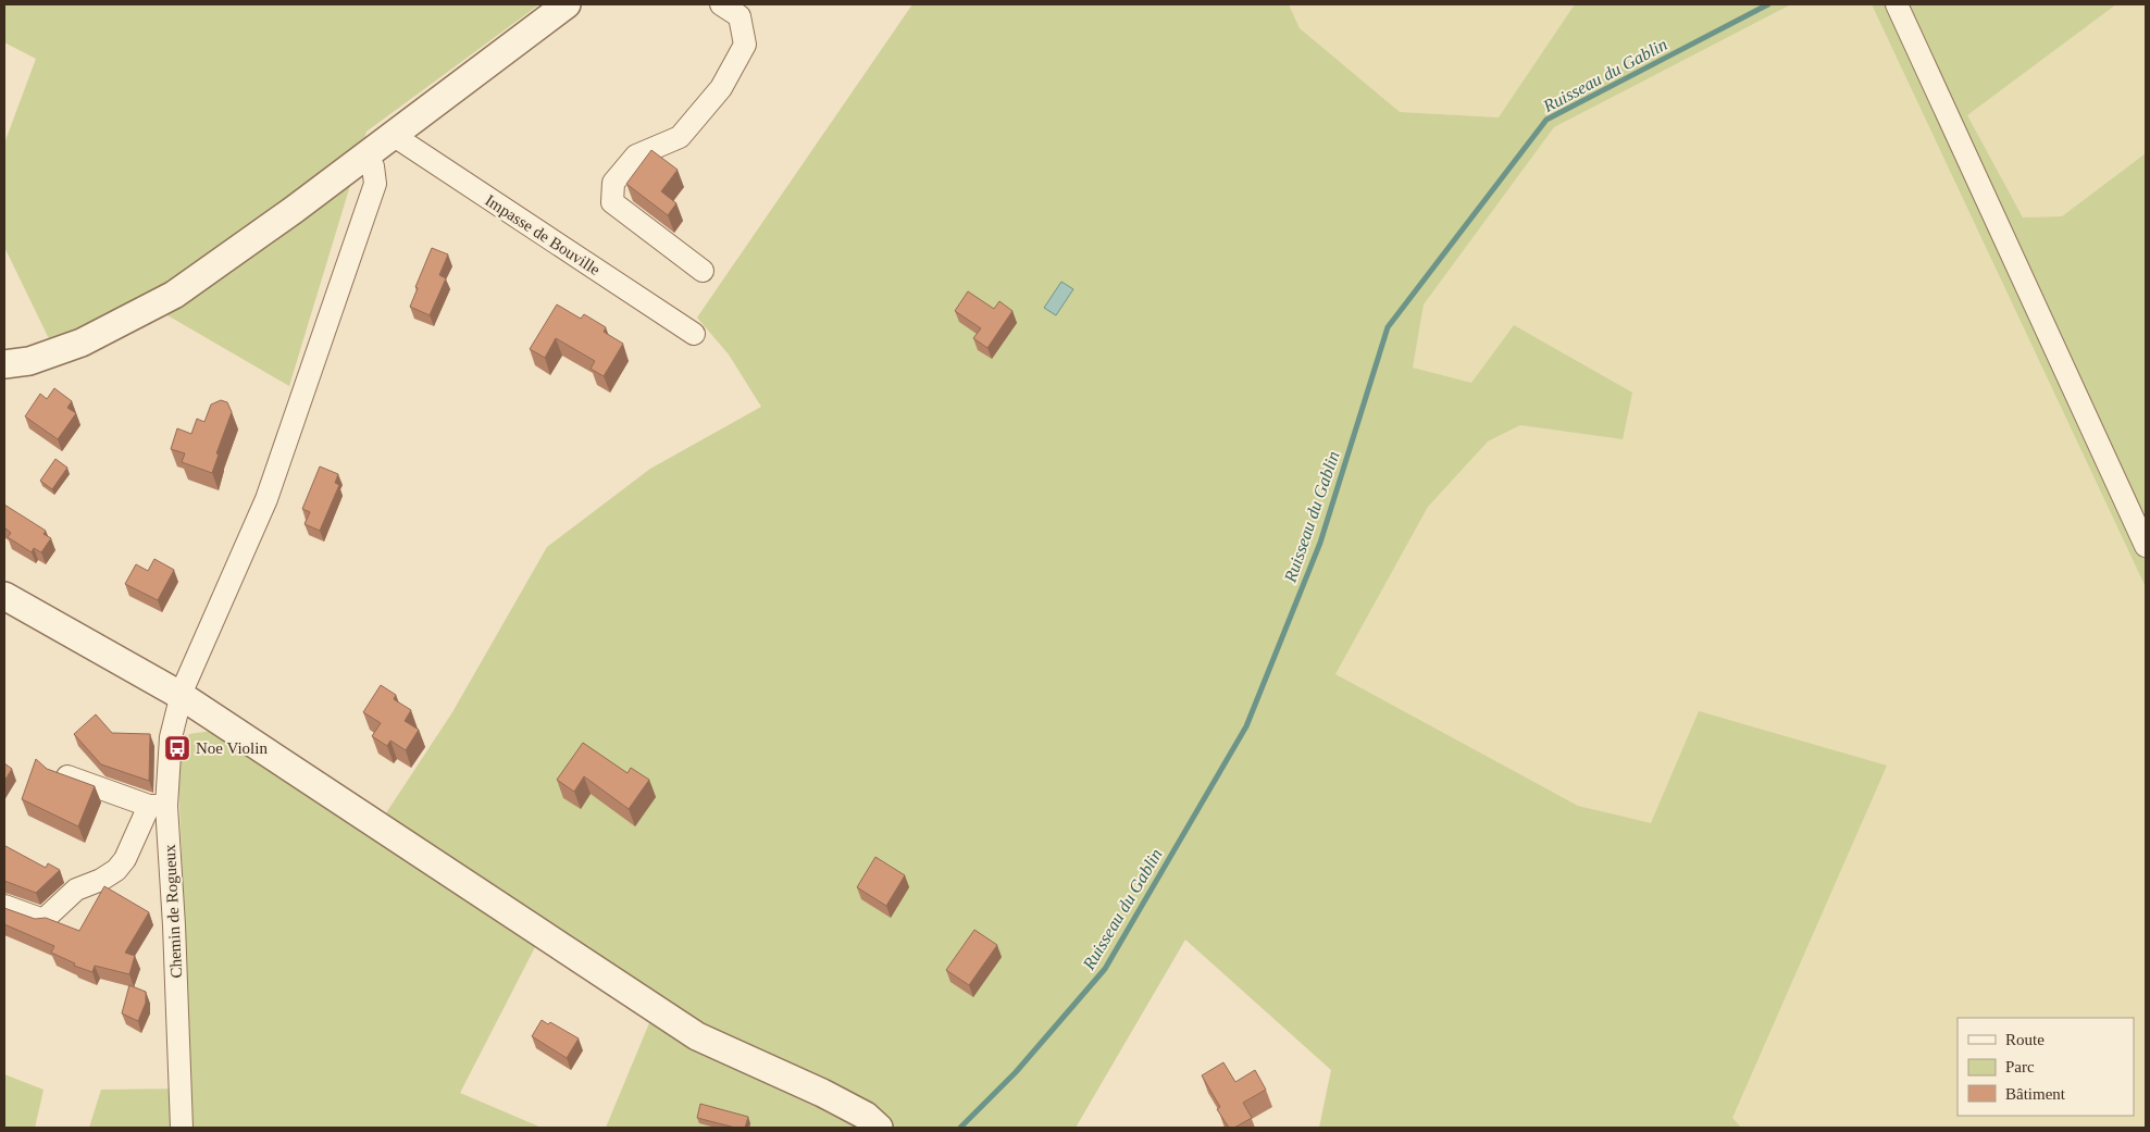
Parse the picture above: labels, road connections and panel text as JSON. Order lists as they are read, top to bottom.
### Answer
{
  "streets": {
    "street": ["Impasse de Bouville", "Chemin de Rogueux"]
  },
  "water": ["Ruisseau du Gablin"],
  "places": {
    "bus stop": ["Noe Violin"]
  },
  "legend": ["Route", "Parc", "Bâtiment"]
}
